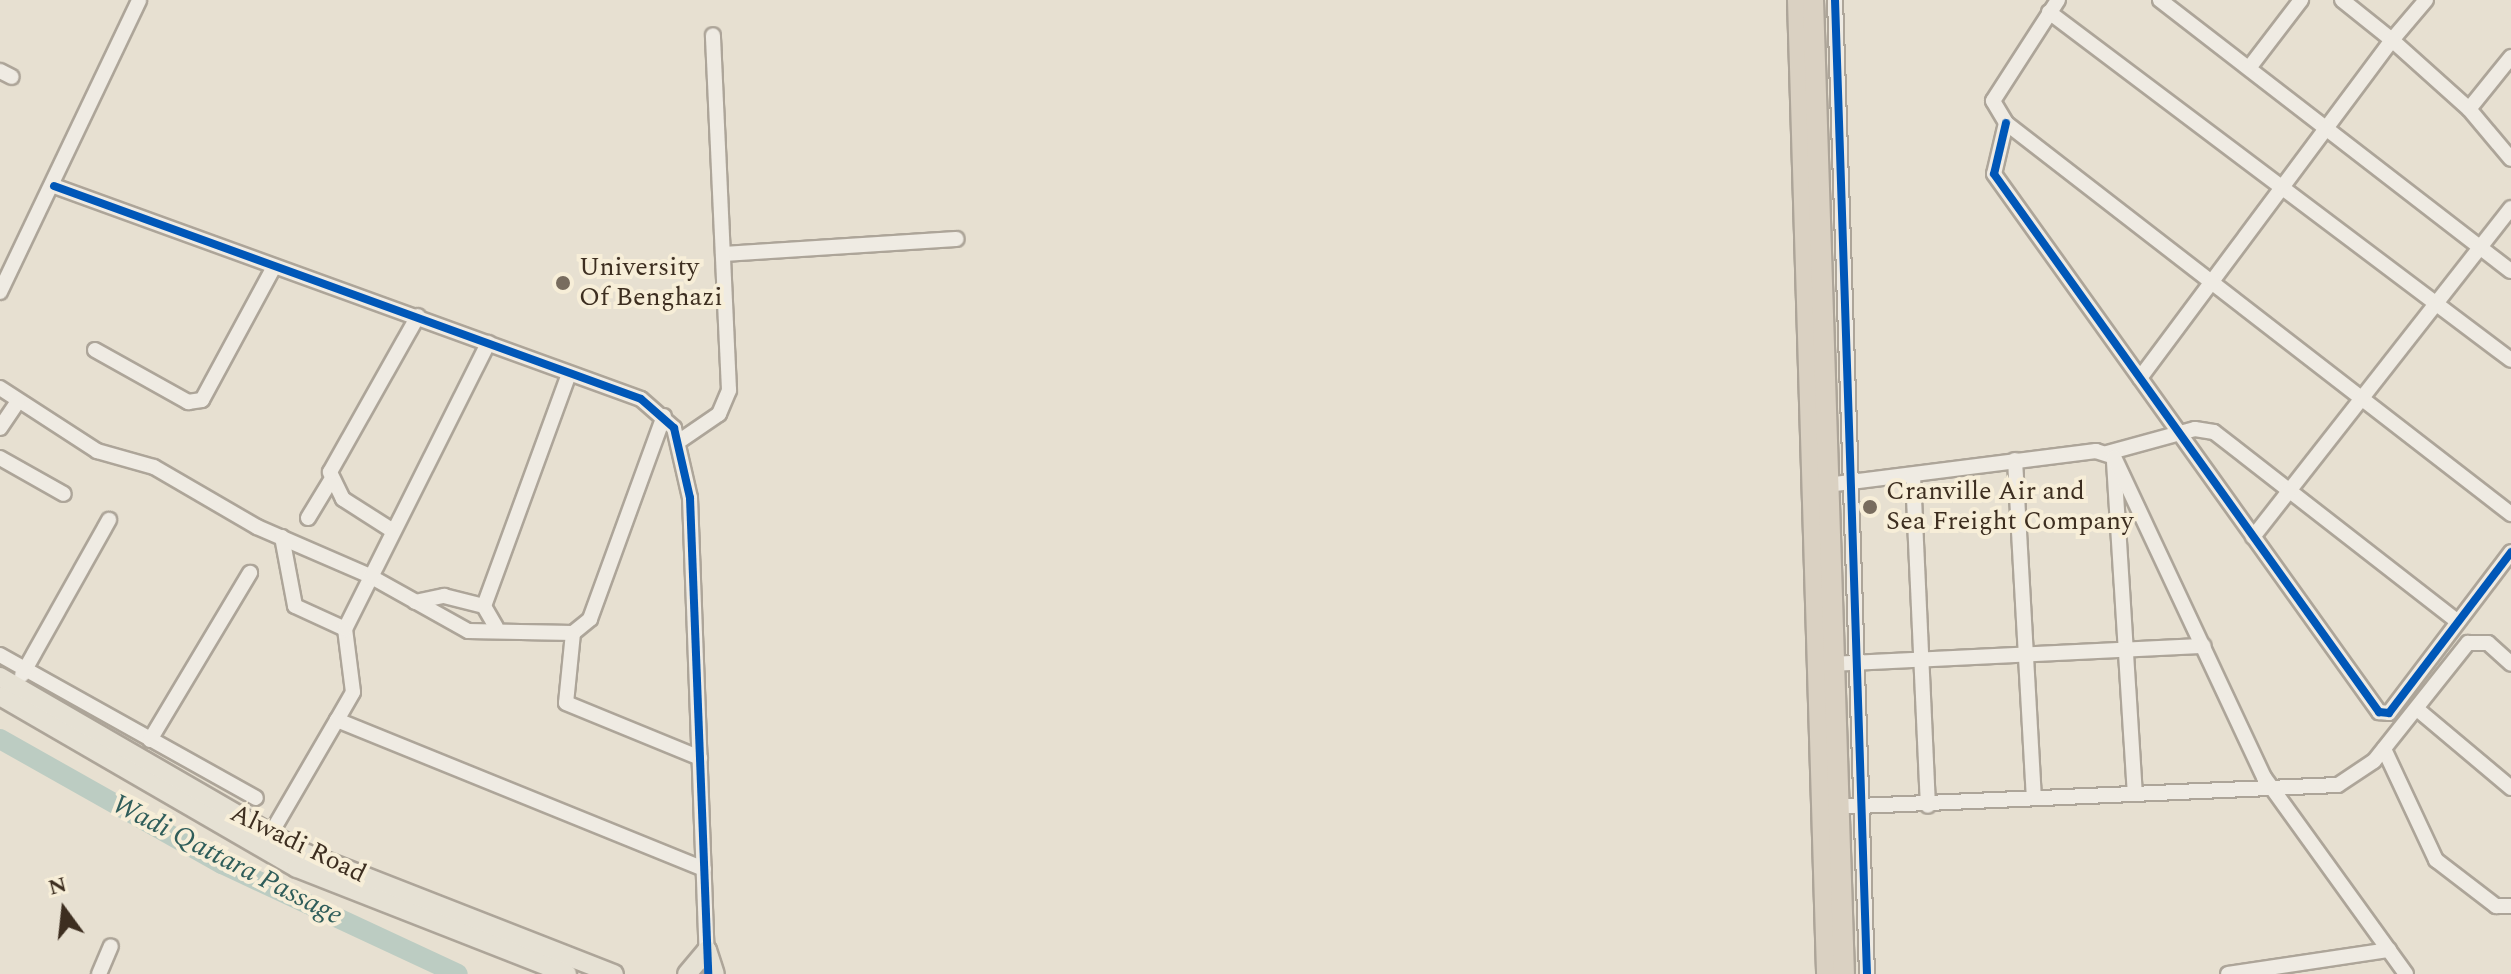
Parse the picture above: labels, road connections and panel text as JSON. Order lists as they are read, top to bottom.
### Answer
{
  "streets": {
    "main road": ["Alwadi Road"]
  },
  "water": ["Wadi Qattara Passage"],
  "places": ["University Of Benghazi", "Cranville Air and Sea Freight Company"],
  "north": "top"
}
